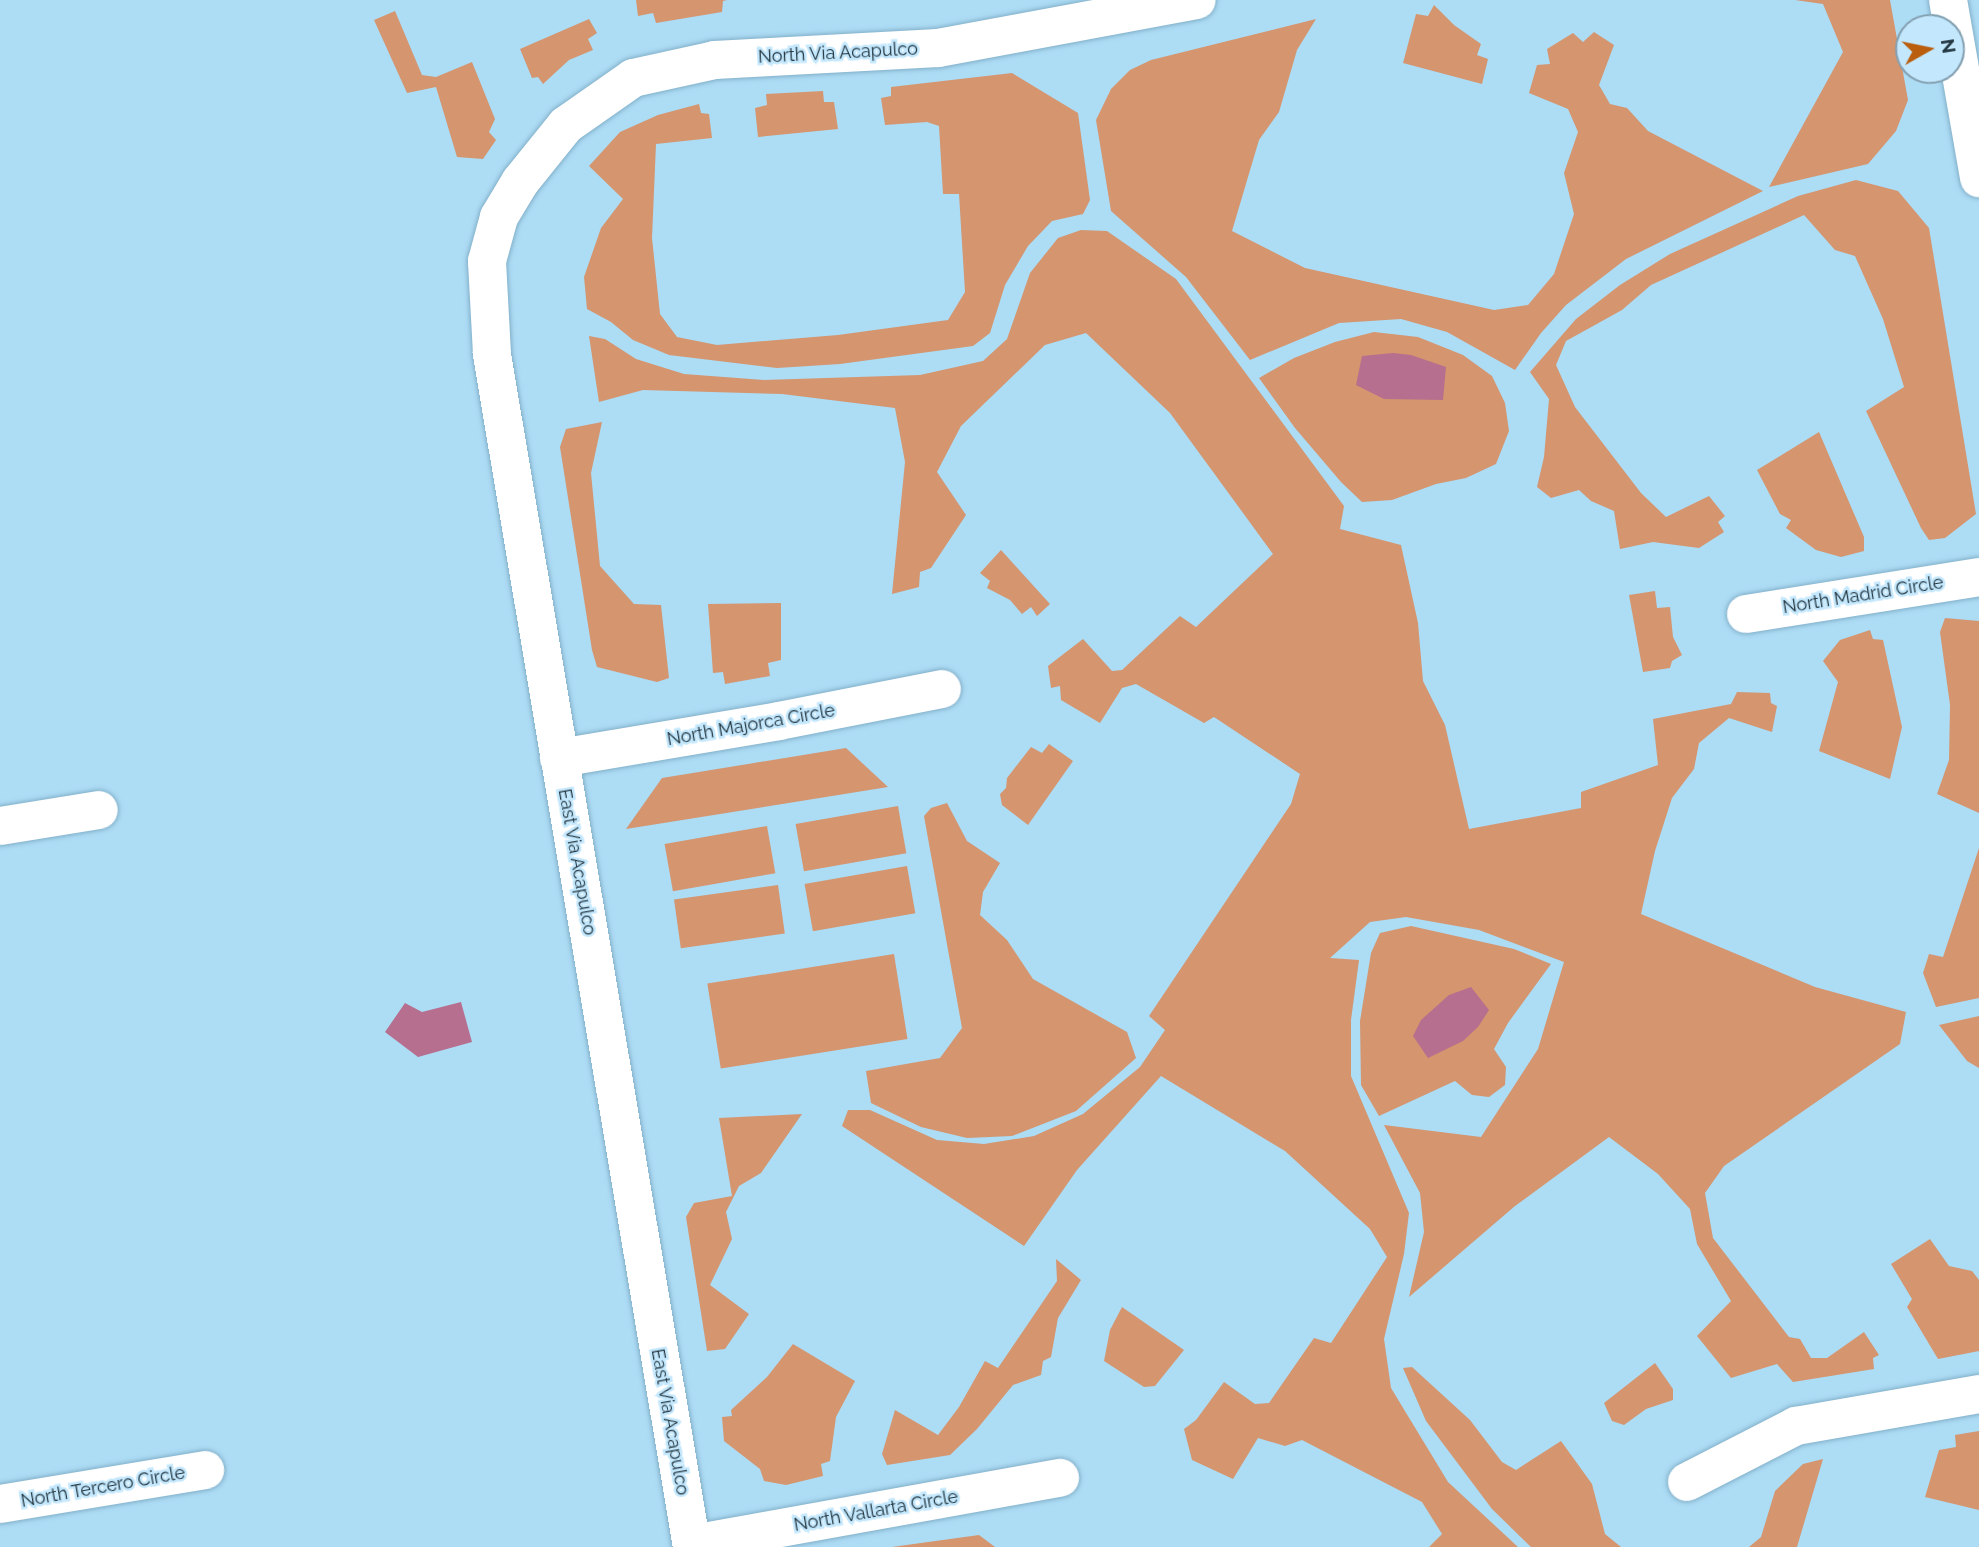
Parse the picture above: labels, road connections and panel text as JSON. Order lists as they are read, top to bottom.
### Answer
{
  "streets": {
    "street": [
      "North Via Acapulco",
      "North Madrid Circle",
      "North Majorca Circle",
      "East Via Acapulco",
      "North Tercero Circle",
      "North Vallarta Circle"
    ]
  },
  "crossings": [
    ["North Via Acapulco", "East Via Acapulco"],
    ["North Majorca Circle", "East Via Acapulco"],
    ["East Via Acapulco", "North Vallarta Circle"]
  ],
  "north": "right"
}
